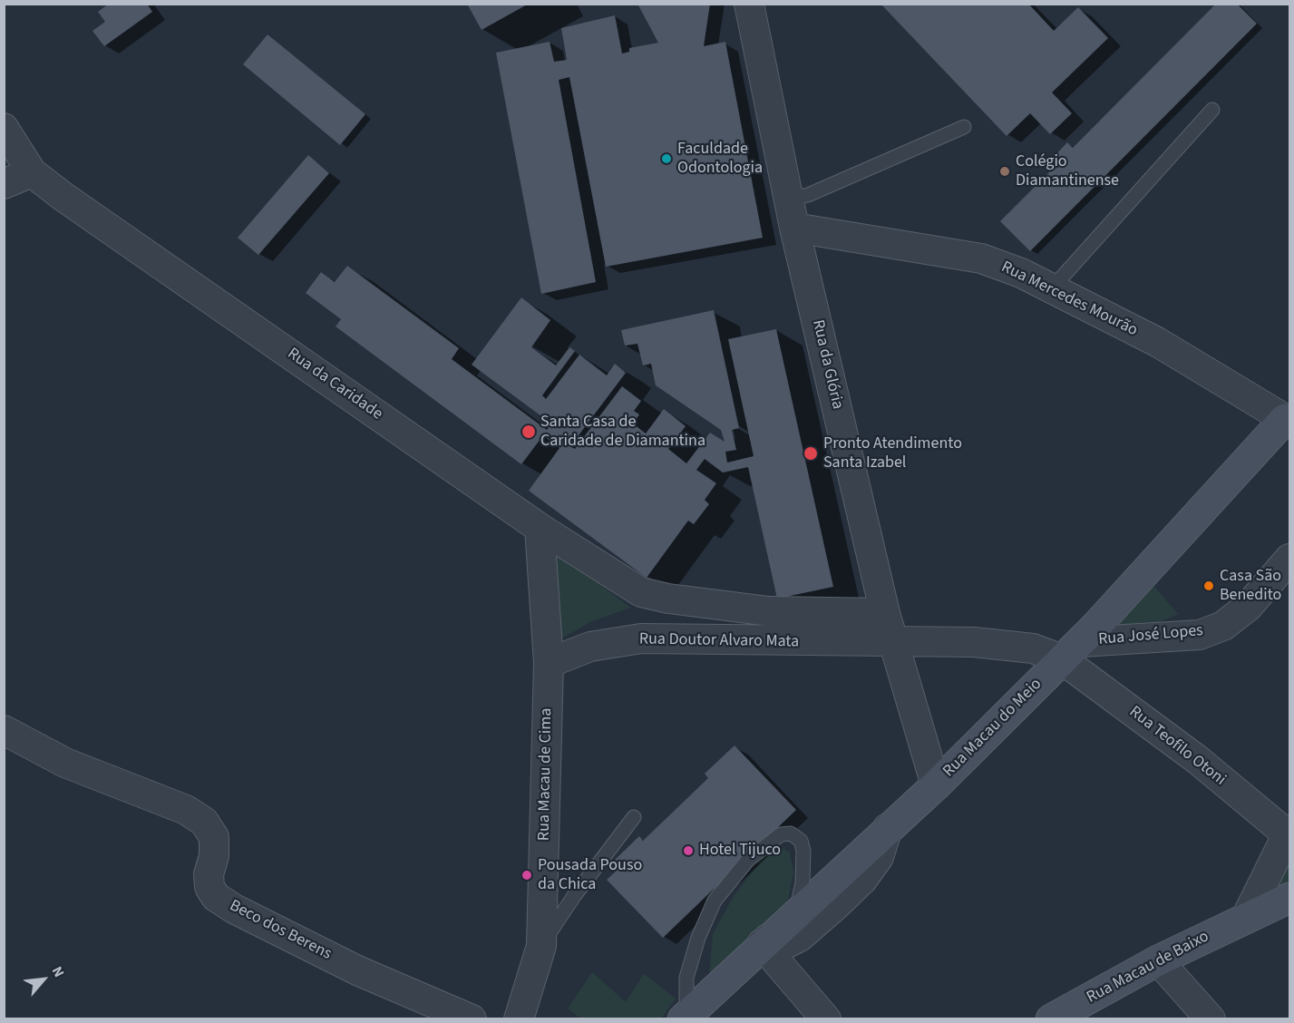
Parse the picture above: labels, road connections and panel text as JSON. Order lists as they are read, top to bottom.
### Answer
{
  "streets": {
    "main road": ["Rua Macau do Meio", "Rua Macau de Baixo"],
    "street": [
      "Rua Mercedes Mourão",
      "Rua da Glória",
      "Rua da Caridade",
      "Rua José Lopes",
      "Rua Doutor Alvaro Mata",
      "Rua Teofilo Otoni",
      "Rua Macau de Cima",
      "Beco dos Berens"
    ]
  },
  "crossings": [
    ["Rua Mercedes Mourão", "Rua da Glória"],
    ["Rua Mercedes Mourão", "Rua Macau do Meio"],
    ["Rua da Glória", "Rua da Caridade"],
    ["Rua da Glória", "Rua Doutor Alvaro Mata"],
    ["Rua da Glória", "Rua Macau do Meio"],
    ["Rua da Caridade", "Rua Macau de Cima"],
    ["Rua José Lopes", "Rua Doutor Alvaro Mata"],
    ["Rua José Lopes", "Rua Macau do Meio"],
    ["Rua José Lopes", "Rua Teofilo Otoni"],
    ["Rua Doutor Alvaro Mata", "Rua Macau do Meio"],
    ["Rua Doutor Alvaro Mata", "Rua Teofilo Otoni"],
    ["Rua Doutor Alvaro Mata", "Rua Macau de Cima"],
    ["Rua Macau do Meio", "Rua Teofilo Otoni"]
  ],
  "places": [
    "Faculdade Odontologia",
    "Colégio Diamantinense",
    "Santa Casa de Caridade de Diamantina",
    "Pronto Atendimento Santa Izabel",
    "Casa São Benedito",
    "Hotel Tijuco",
    "Pousada Pouso da Chica"
  ],
  "north": "top right"
}
